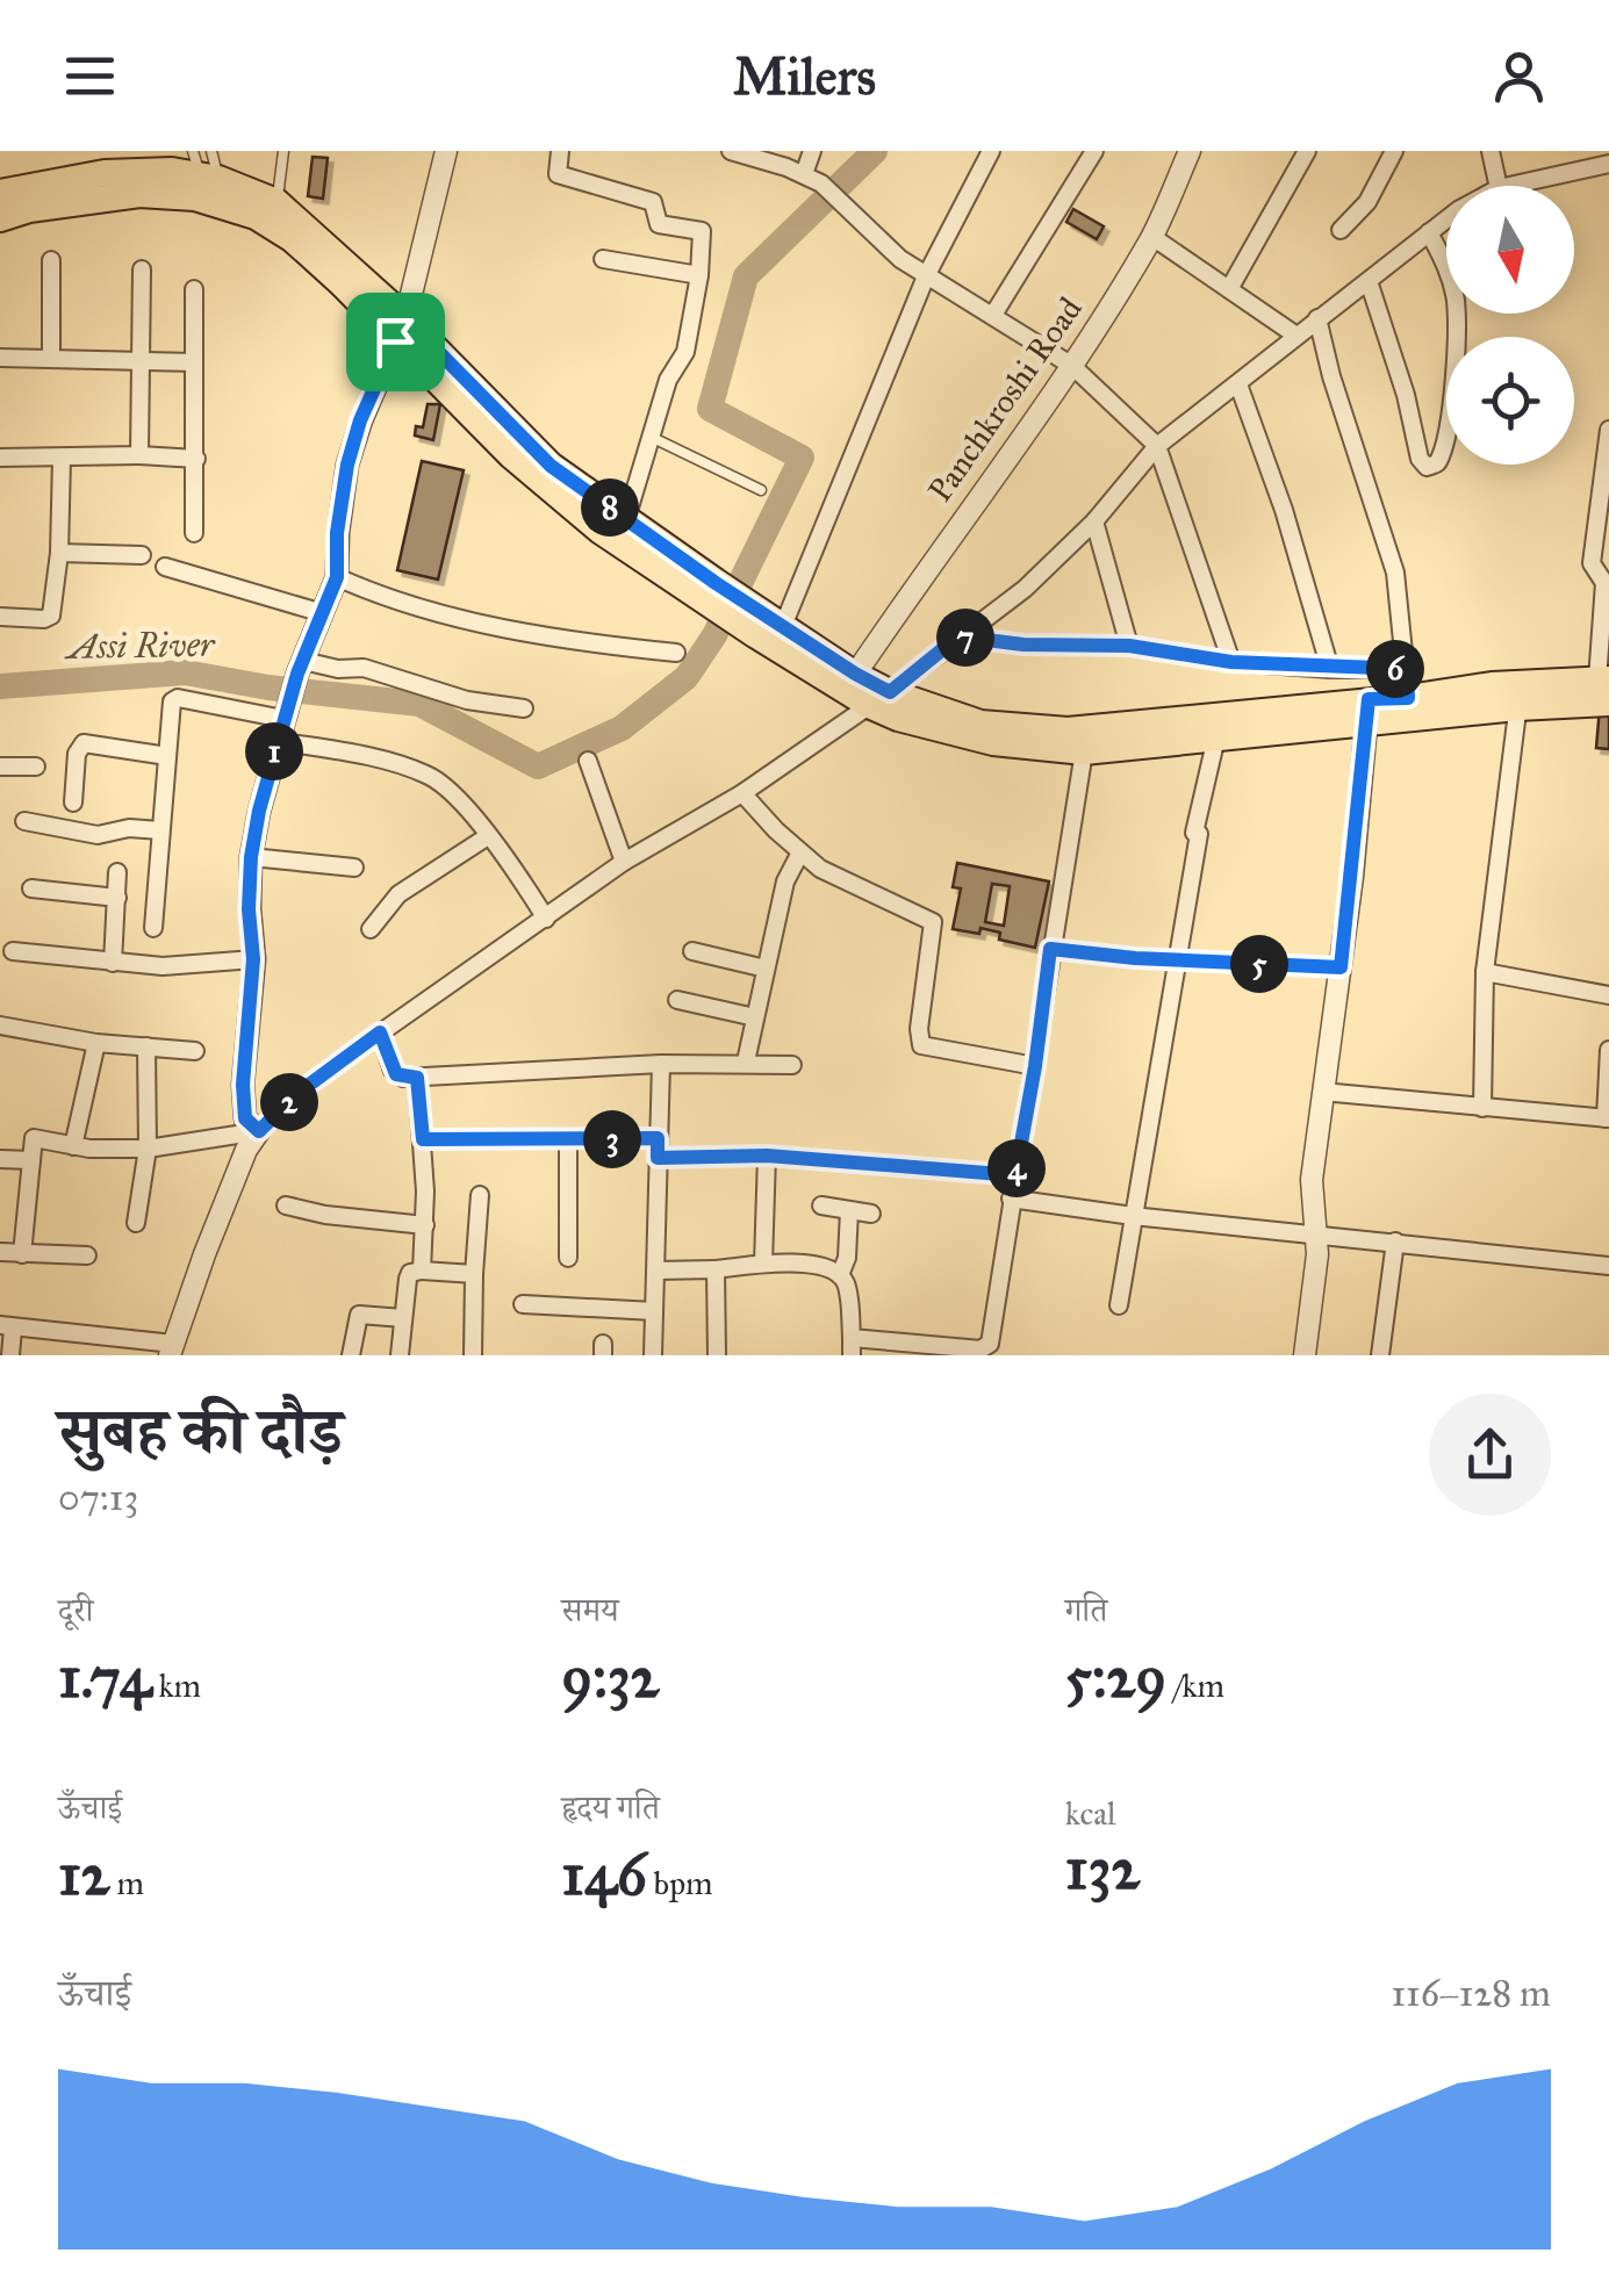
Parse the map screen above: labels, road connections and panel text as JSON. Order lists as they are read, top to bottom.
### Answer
{
  "streets": {
    "street": ["Panchkroshi Road"]
  },
  "water": ["Assi River"],
  "north": "bottom",
  "page": {
    "header": "Milers",
    "pins": [
      "8",
      "7",
      "6",
      "1",
      "5",
      "2",
      "3",
      "4"
    ],
    "heading": ["सुबह की दौड़", "07:13"],
    "stats": [
      ["दूरी", "1.74 km"],
      ["समय", "9:32"],
      ["गति", "5:29 /km"],
      ["ऊँचाई", "12 m"],
      ["हृदय गति", "146 bpm"],
      ["kcal", "132"]
    ],
    "chart": ["ऊँचाई", "116–128 m"]
  }
}
